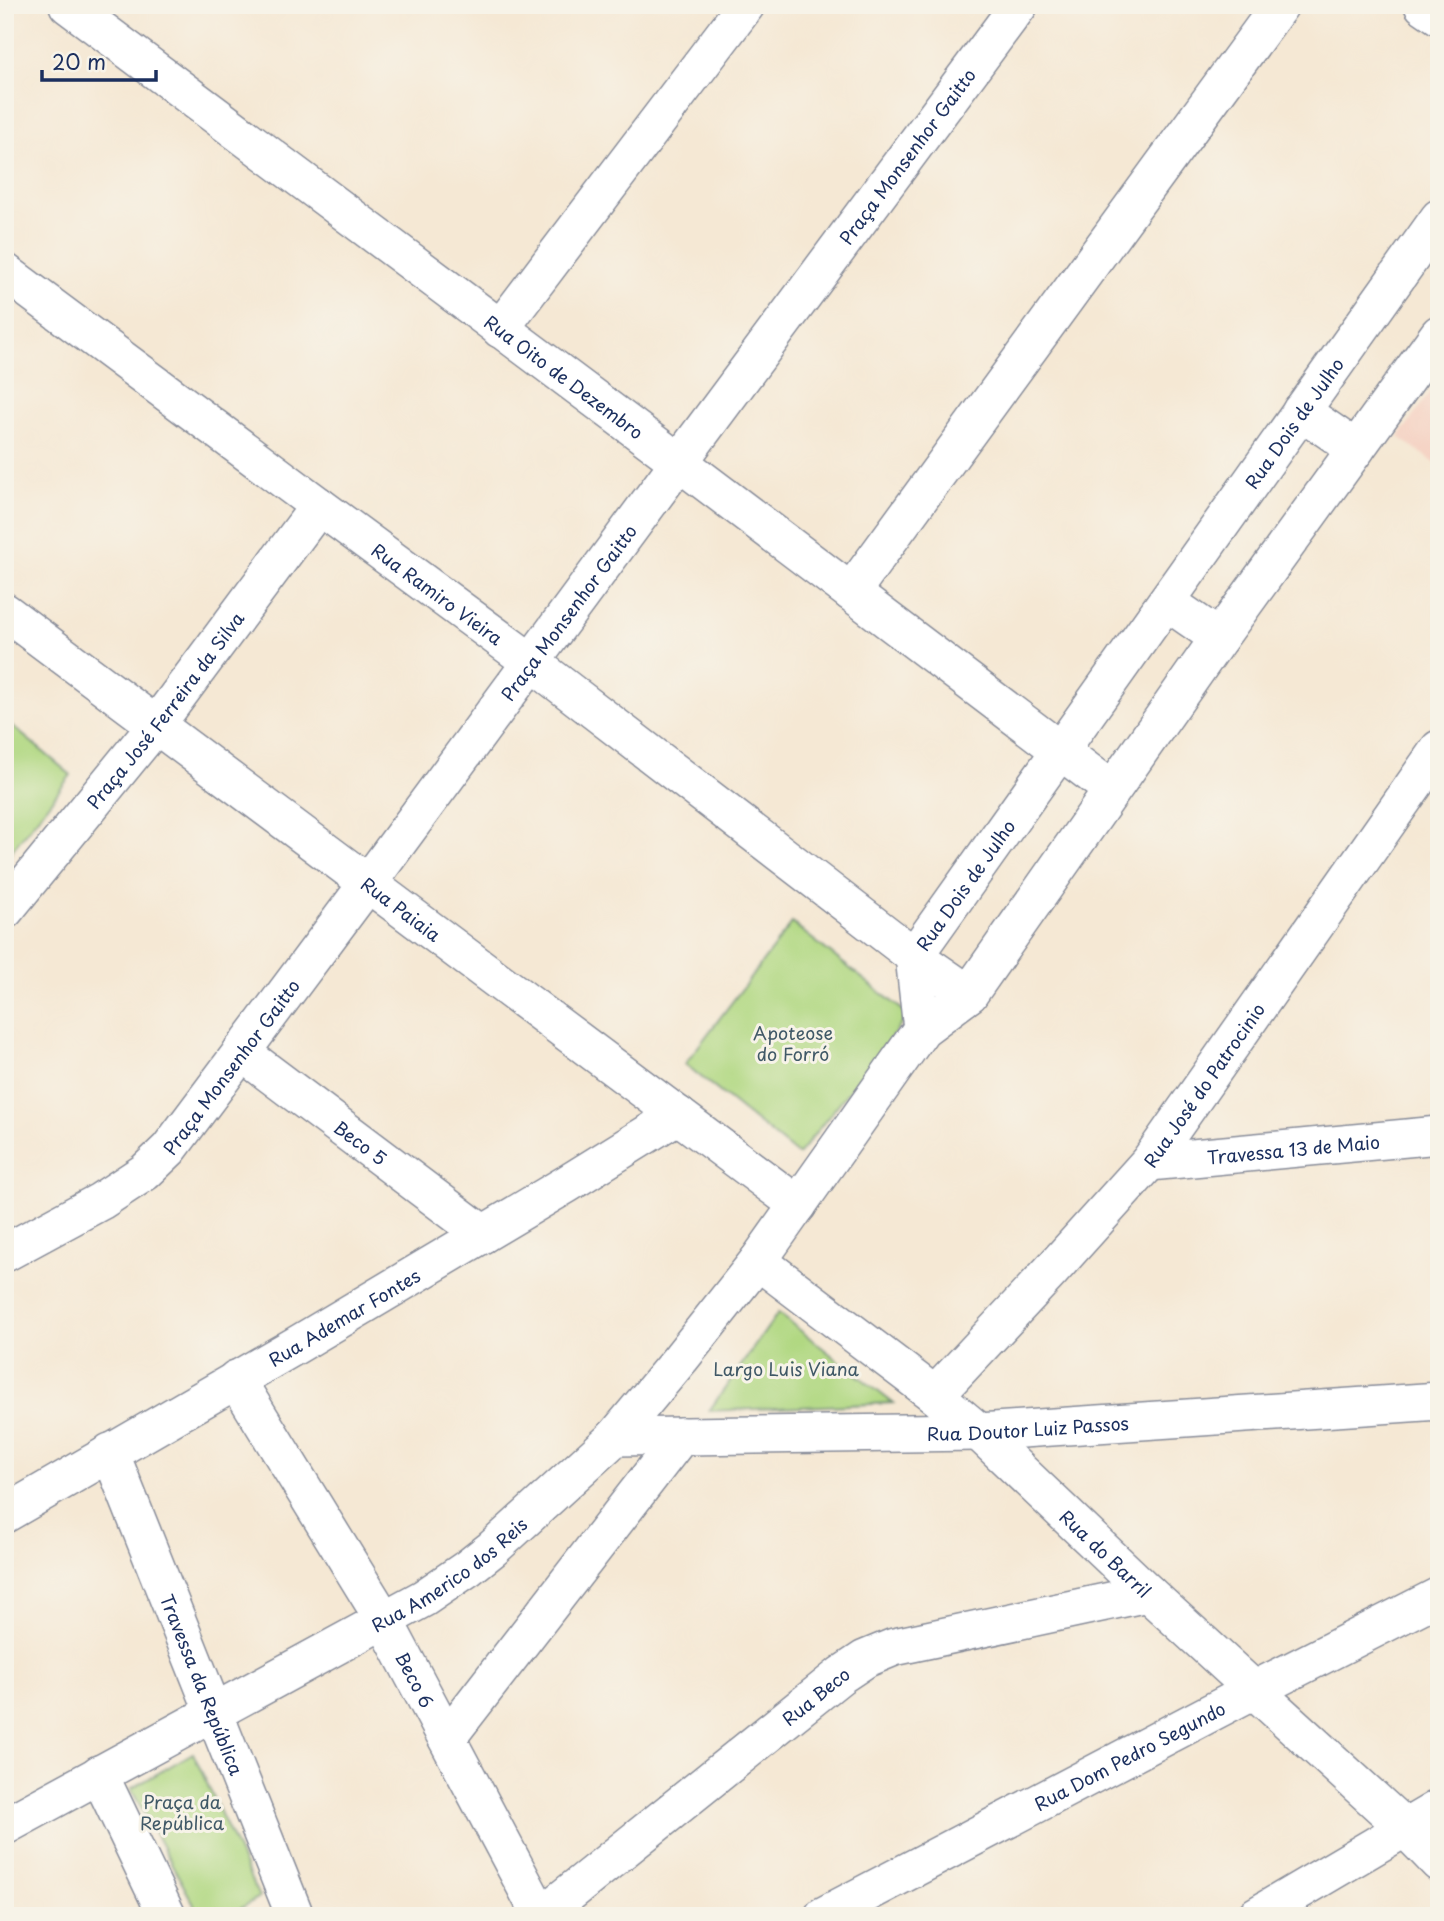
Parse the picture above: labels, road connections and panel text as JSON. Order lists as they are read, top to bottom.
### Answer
{
  "streets": {
    "street": [
      "Praça Monsenhor Gaitto",
      "Rua Oito de Dezembro",
      "Rua Dois de Julho",
      "Rua Ramiro Vieira",
      "Praça José Ferreira da Silva",
      "Rua Paiaia",
      "Rua José do Patrocinio",
      "Beco 5",
      "Travessa 13 de Maio",
      "Rua Ademar Fontes",
      "Rua Doutor Luiz Passos",
      "Rua do Barril",
      "Rua Americo dos Reis",
      "Beco 6",
      "Travessa da República",
      "Rua Beco",
      "Rua Dom Pedro Segundo"
    ]
  },
  "crossings": [
    ["Praça Monsenhor Gaitto", "Rua Oito de Dezembro"],
    ["Praça Monsenhor Gaitto", "Rua Ramiro Vieira"],
    ["Praça Monsenhor Gaitto", "Rua Paiaia"],
    ["Praça Monsenhor Gaitto", "Beco 5"],
    ["Rua Oito de Dezembro", "Rua Dois de Julho"],
    ["Rua Dois de Julho", "Rua Ramiro Vieira"],
    ["Rua Ramiro Vieira", "Praça José Ferreira da Silva"],
    ["Praça José Ferreira da Silva", "Rua Paiaia"],
    ["Rua Paiaia", "Rua Ademar Fontes"],
    ["Rua Paiaia", "Rua Americo dos Reis"],
    ["Rua José do Patrocinio", "Travessa 13 de Maio"],
    ["Rua José do Patrocinio", "Rua do Barril"],
    ["Beco 5", "Rua Ademar Fontes"],
    ["Rua Ademar Fontes", "Beco 6"],
    ["Rua Ademar Fontes", "Travessa da República"],
    ["Rua Doutor Luiz Passos", "Rua do Barril"],
    ["Rua Doutor Luiz Passos", "Rua Americo dos Reis"],
    ["Rua do Barril", "Rua Americo dos Reis"],
    ["Rua do Barril", "Rua Beco"],
    ["Rua do Barril", "Rua Dom Pedro Segundo"],
    ["Rua Americo dos Reis", "Beco 6"],
    ["Rua Americo dos Reis", "Travessa da República"],
    ["Beco 6", "Rua Beco"]
  ],
  "parks": ["Apoteose do Forró", "Largo Luis Viana", "Praça da República"],
  "scale_bar": "20 m"
}
